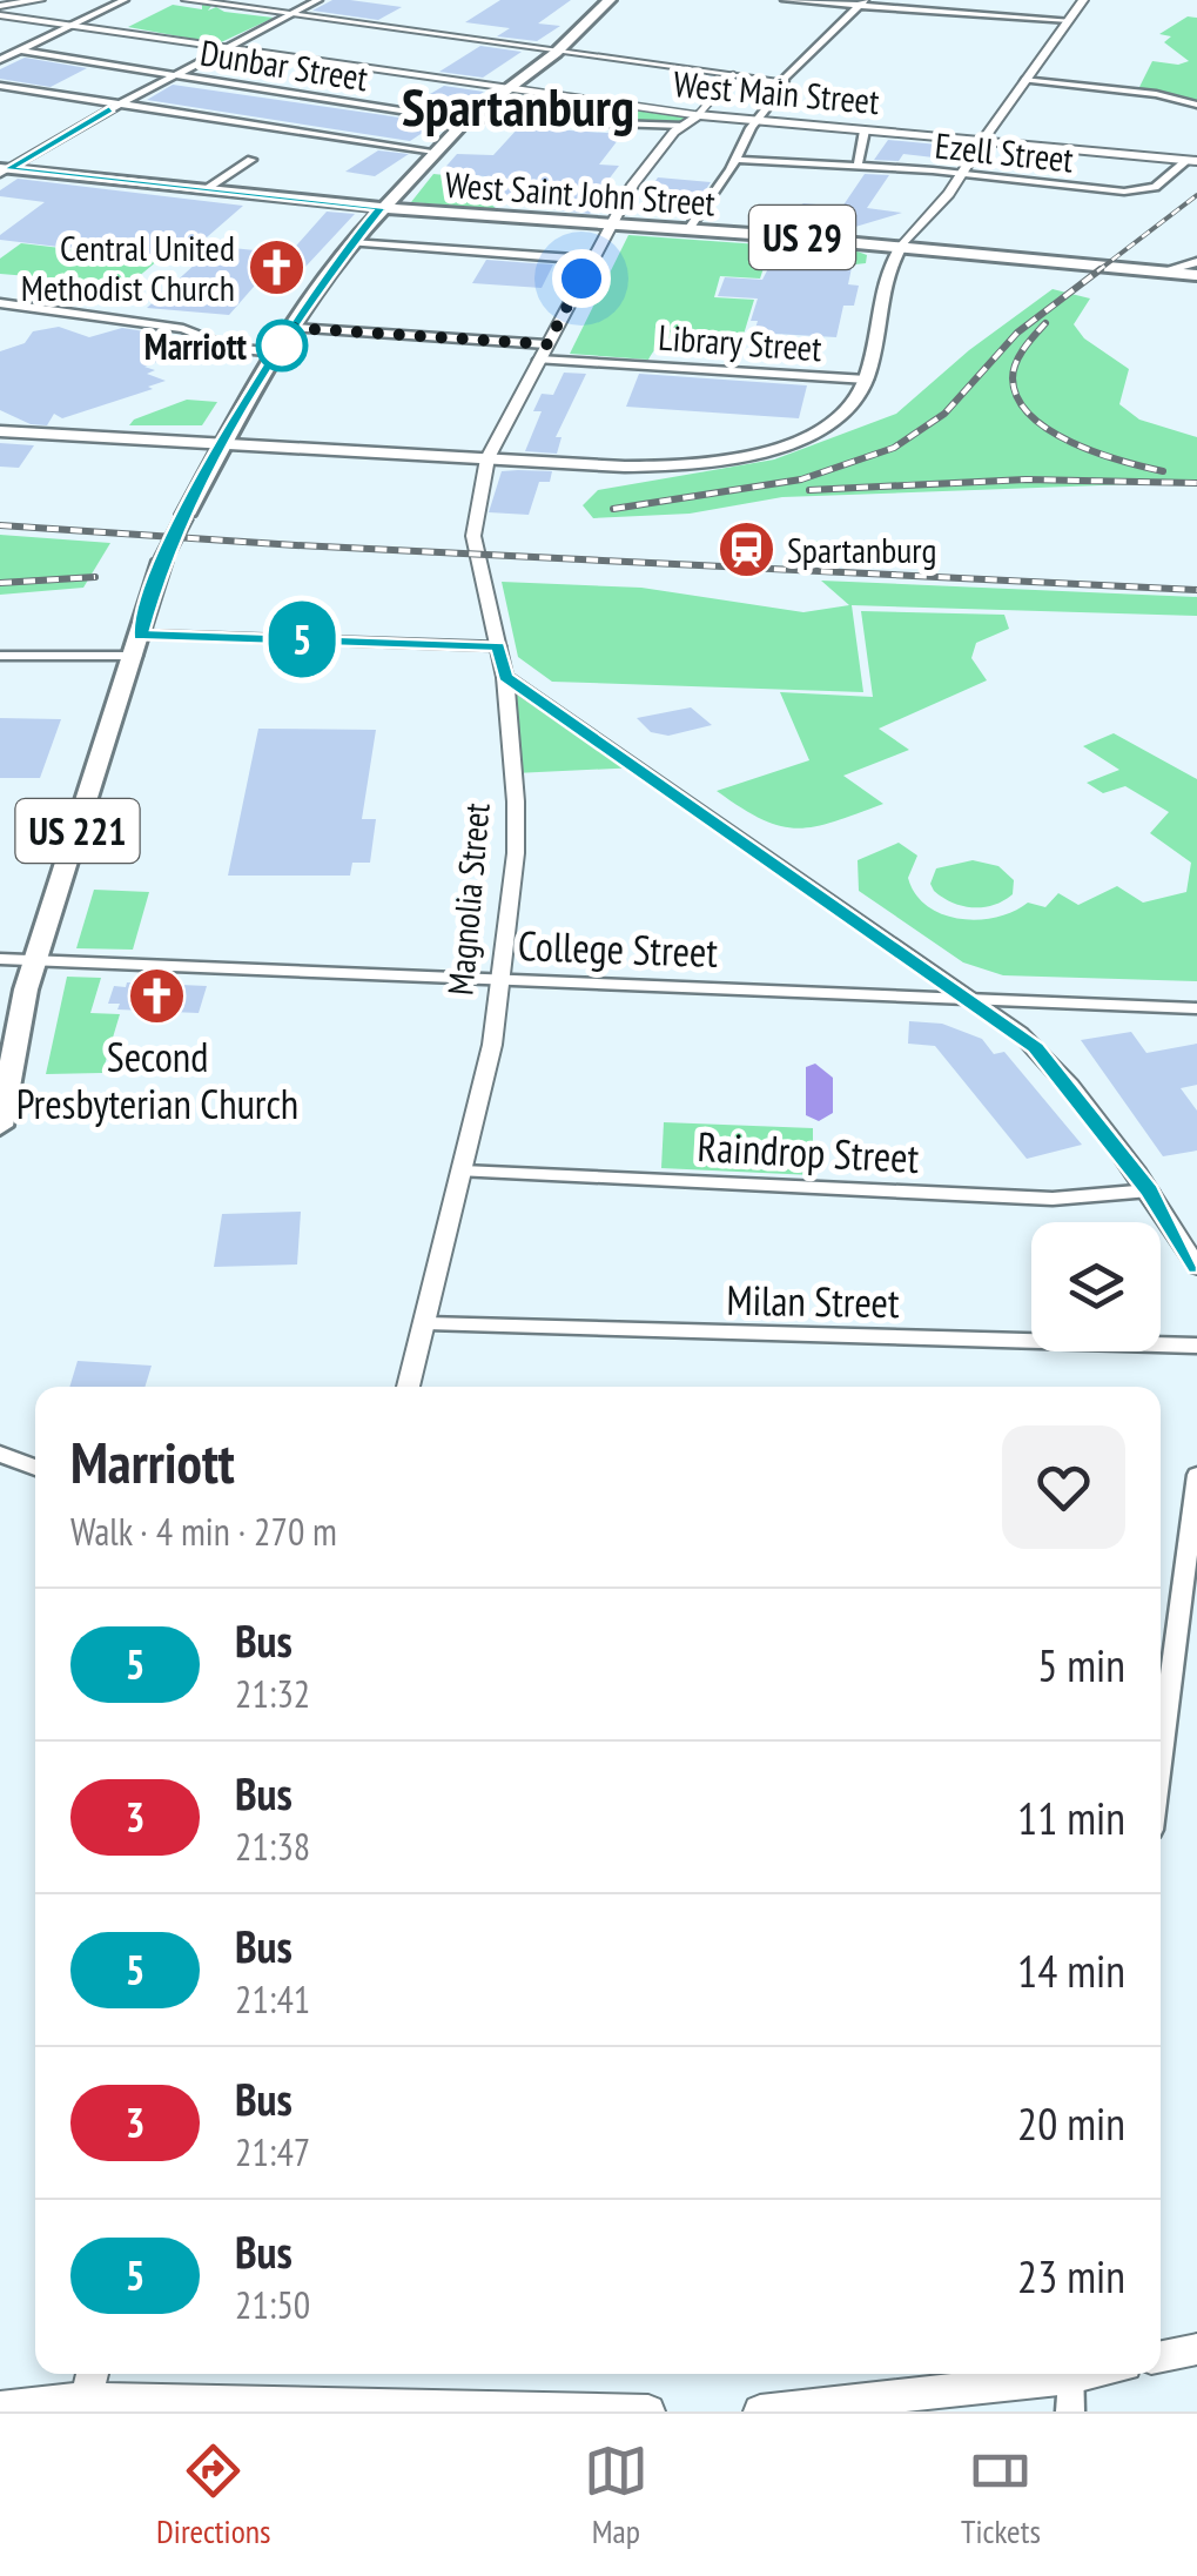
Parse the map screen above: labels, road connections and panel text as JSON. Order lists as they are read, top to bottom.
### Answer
{
  "streets": {
    "main road": ["West Saint John Street", "US 29", "US 221"],
    "street": [
      "Dunbar Street",
      "West Main Street",
      "Ezell Street",
      "Library Street",
      "Magnolia Street",
      "College Street",
      "Raindrop Street",
      "Milan Street"
    ]
  },
  "crossings": [
    ["Dunbar Street", "US 221"],
    ["Dunbar Street", "Magnolia Street"],
    ["West Main Street", "Ezell Street"],
    ["West Main Street", "US 221"],
    ["West Main Street", "Magnolia Street"],
    ["West Saint John Street", "US 29"],
    ["West Saint John Street", "US 221"],
    ["West Saint John Street", "Magnolia Street"],
    ["US 29", "US 221"],
    ["Library Street", "Magnolia Street"],
    ["US 221", "College Street"],
    ["Magnolia Street", "College Street"],
    ["Magnolia Street", "Raindrop Street"],
    ["Magnolia Street", "Milan Street"]
  ],
  "districts": ["Spartanburg"],
  "places": {
    "church": ["Central United Methodist Church", "Second Presbyterian Church"],
    "other": ["Marriott"],
    "station": ["Spartanburg"]
  },
  "lines": ["bus line 5"],
  "page": {
    "on_map": "5",
    "heading": ["Marriott", "Walk · 4 min · 270 m"],
    "list": [
      {
        "mark": "5",
        "name": "Bus",
        "note": "21:32",
        "value": "5 min"
      },
      {
        "mark": "3",
        "name": "Bus",
        "note": "21:38",
        "value": "11 min"
      },
      {
        "mark": "5",
        "name": "Bus",
        "note": "21:41",
        "value": "14 min"
      },
      {
        "mark": "3",
        "name": "Bus",
        "note": "21:47",
        "value": "20 min"
      },
      {
        "mark": "5",
        "name": "Bus",
        "note": "21:50",
        "value": "23 min"
      }
    ],
    "tabs": ["Directions", "Map", "Tickets"]
  }
}
